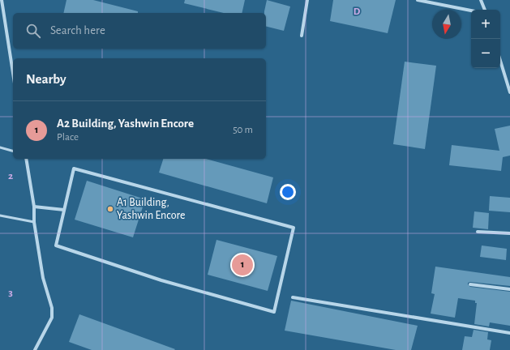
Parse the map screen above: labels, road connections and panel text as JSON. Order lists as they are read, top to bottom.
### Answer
{
  "places": ["A1 Building, Yashwin Encore"],
  "north": "bottom",
  "page": {
    "map_buttons": ["+", "−"],
    "search": "Search here",
    "heading": "Nearby",
    "list": [
      {
        "mark": "1",
        "name": "A2 Building, Yashwin Encore",
        "note": "Place",
        "value": "50 m"
      }
    ],
    "pins": "1"
  },
  "grid": {
    "columns": ["D"],
    "rows": ["2", "3"]
  }
}
